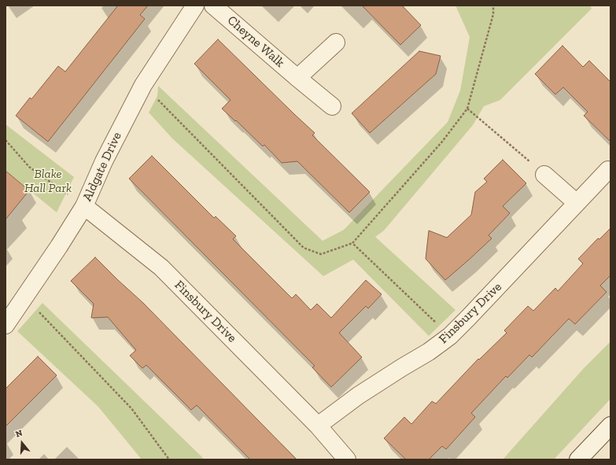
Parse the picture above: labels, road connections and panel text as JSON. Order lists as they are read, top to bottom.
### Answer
{
  "streets": {
    "street": ["Cheyne Walk", "Aldgate Drive", "Finsbury Drive"]
  },
  "crossings": [
    ["Aldgate Drive", "Finsbury Drive"]
  ],
  "parks": ["Blake Hall Park"],
  "north": "top"
}
